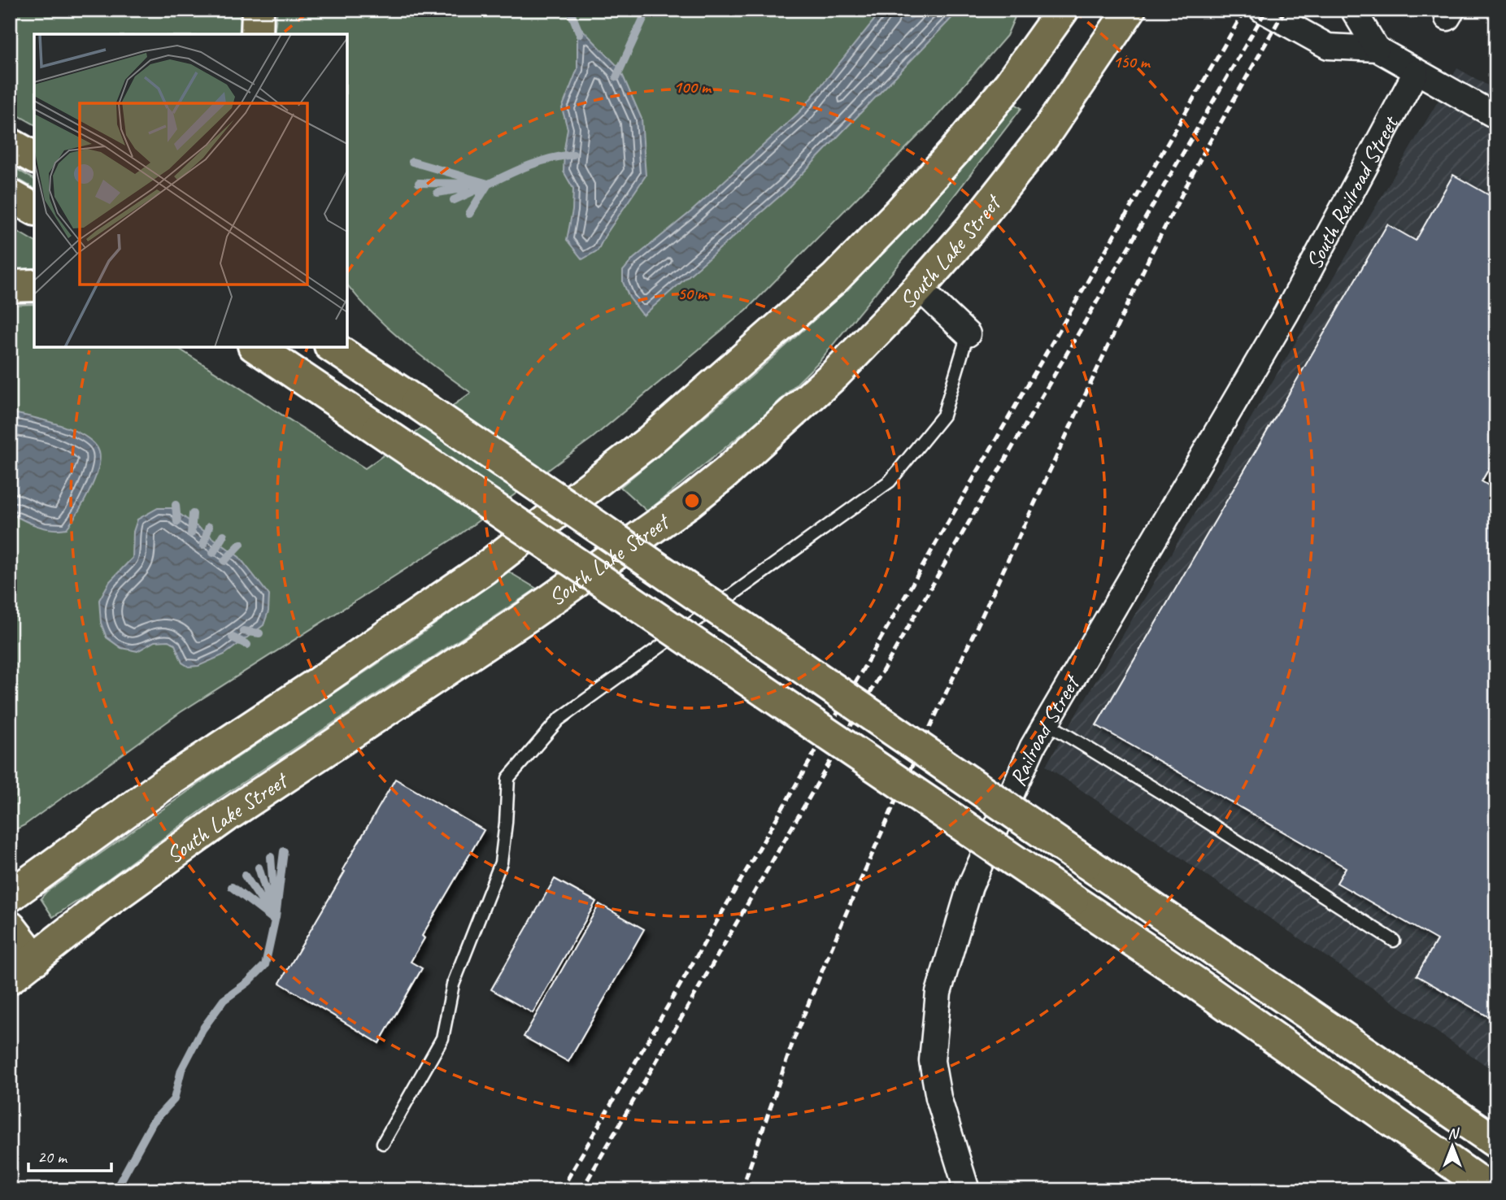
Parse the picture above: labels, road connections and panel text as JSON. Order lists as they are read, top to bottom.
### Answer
{
  "streets": {
    "main road": ["South Lake Street"],
    "street": ["South Railroad Street", "Railroad Street"]
  },
  "crossings": [
    ["South Railroad Street", "Railroad Street"]
  ],
  "scale_bar": "20 m",
  "north": "top",
  "rings": ["150 m", "100 m", "50 m"]
}
